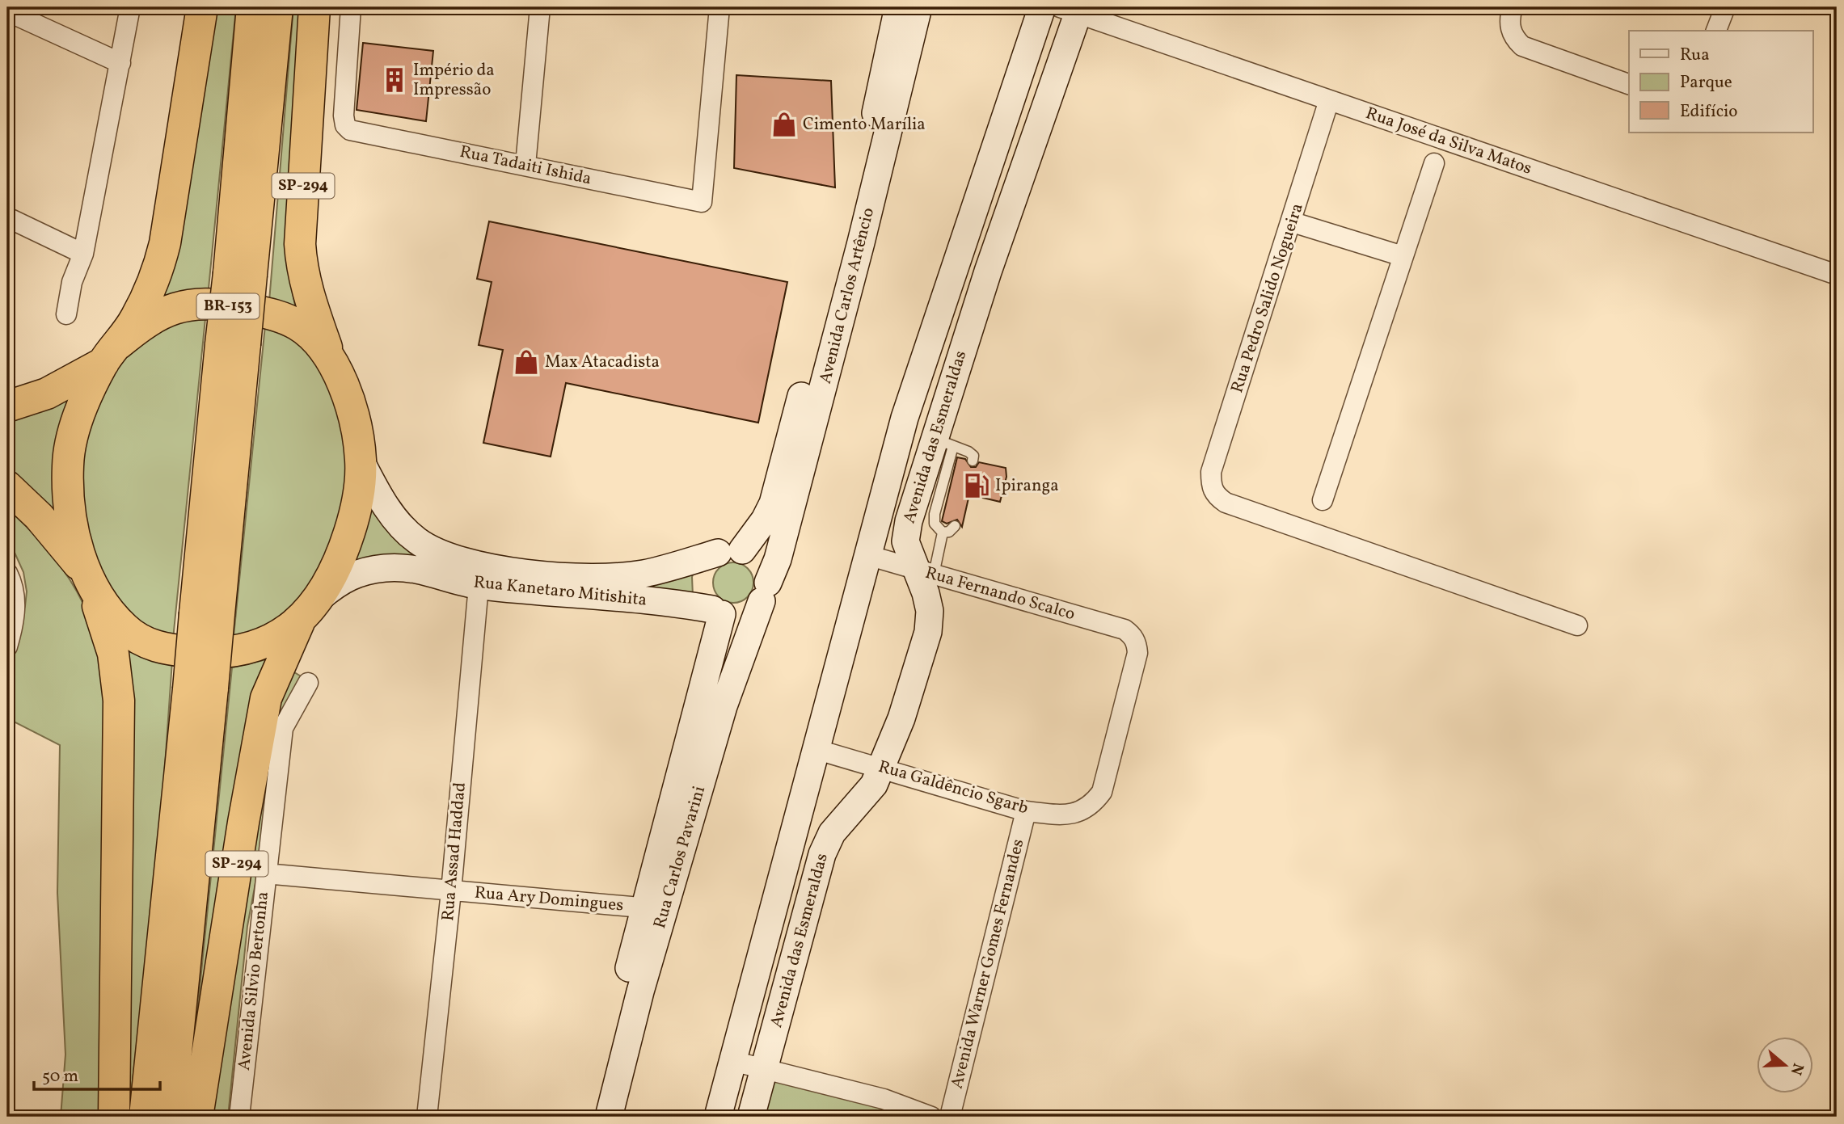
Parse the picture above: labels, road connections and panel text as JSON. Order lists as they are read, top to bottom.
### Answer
{
  "streets": {
    "highway": ["SP-294", "BR-153"],
    "main road": [
      "Avenida Carlos Artêncio",
      "Avenida das Esmeraldas",
      "Rua Kanetaro Mitishita",
      "Rua Carlos Pavarini"
    ],
    "street": [
      "Rua José da Silva Matos",
      "Rua Tadaiti Ishida",
      "Rua Pedro Salido Nogueira",
      "Rua Fernando Scalco",
      "Rua Galdêncio Sgarb",
      "Rua Assad Haddad",
      "Rua Ary Domingues",
      "Avenida Warner Gomes Fernandes",
      "Avenida Silvio Bertonha"
    ]
  },
  "crossings": [
    ["Rua José da Silva Matos", "Rua Pedro Salido Nogueira"],
    ["Rua José da Silva Matos", "Avenida das Esmeraldas"],
    ["SP-294", "BR-153"],
    ["SP-294", "Rua Kanetaro Mitishita"],
    ["Avenida Carlos Artêncio", "Rua Kanetaro Mitishita"],
    ["Avenida Carlos Artêncio", "Rua Carlos Pavarini"],
    ["Avenida das Esmeraldas", "Rua Fernando Scalco"],
    ["Avenida das Esmeraldas", "Rua Galdêncio Sgarb"],
    ["Rua Kanetaro Mitishita", "Rua Assad Haddad"],
    ["Rua Kanetaro Mitishita", "Rua Carlos Pavarini"],
    ["Rua Fernando Scalco", "Rua Galdêncio Sgarb"],
    ["Rua Galdêncio Sgarb", "Avenida Warner Gomes Fernandes"],
    ["Rua Assad Haddad", "Rua Ary Domingues"],
    ["Rua Carlos Pavarini", "Rua Ary Domingues"],
    ["Rua Ary Domingues", "Avenida Silvio Bertonha"]
  ],
  "places": {
    "building": ["Império da Impressão"],
    "shop": ["Cimento Marília", "Max Atacadista"],
    "fuel station": ["Ipiranga"]
  },
  "legend": ["Rua", "Parque", "Edifício"],
  "scale_bar": "50 m",
  "north": "right"
}
